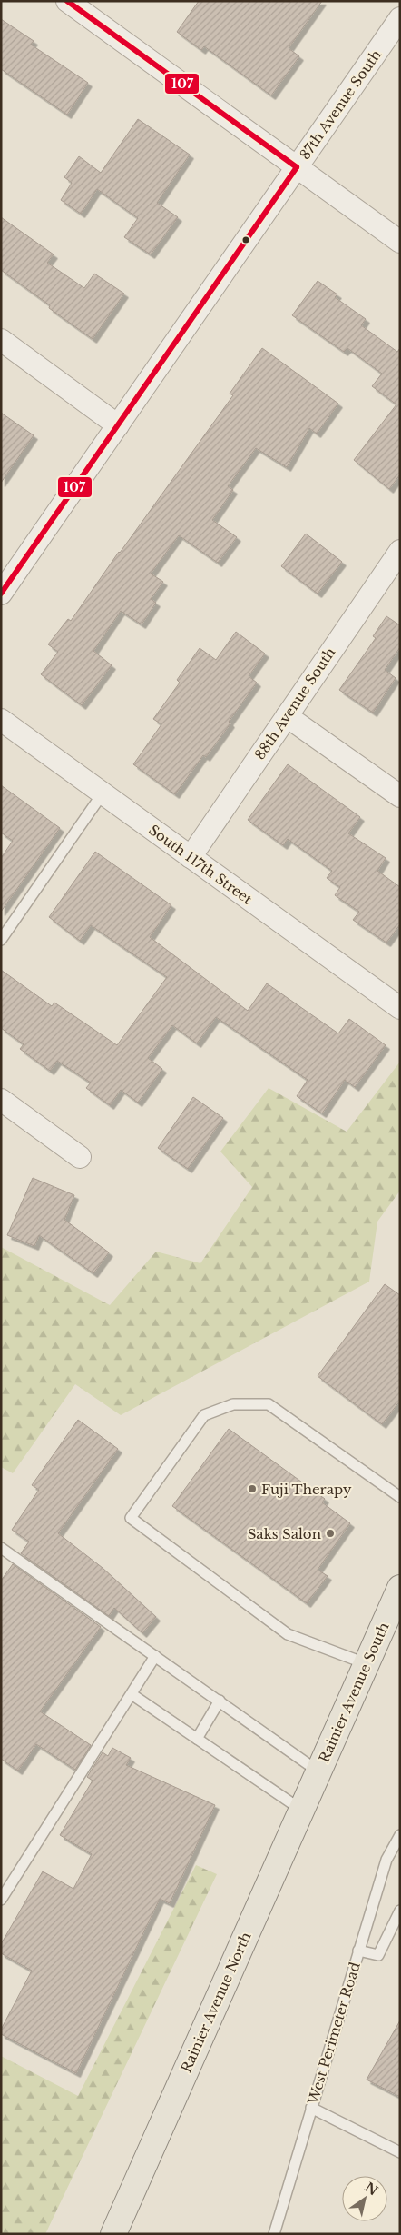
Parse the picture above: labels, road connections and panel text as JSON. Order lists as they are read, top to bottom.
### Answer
{
  "streets": {
    "main road": ["Rainier Avenue South", "Rainier Avenue North"],
    "street": ["87th Avenue South", "88th Avenue South", "South 117th Street"],
    "lane": ["West Perimeter Road"]
  },
  "crossings": [
    ["88th Avenue South", "South 117th Street"],
    ["Rainier Avenue South", "Rainier Avenue North"]
  ],
  "places": ["Fuji Therapy", "Saks Salon"],
  "lines": ["transit line 107"],
  "north": "top right"
}
